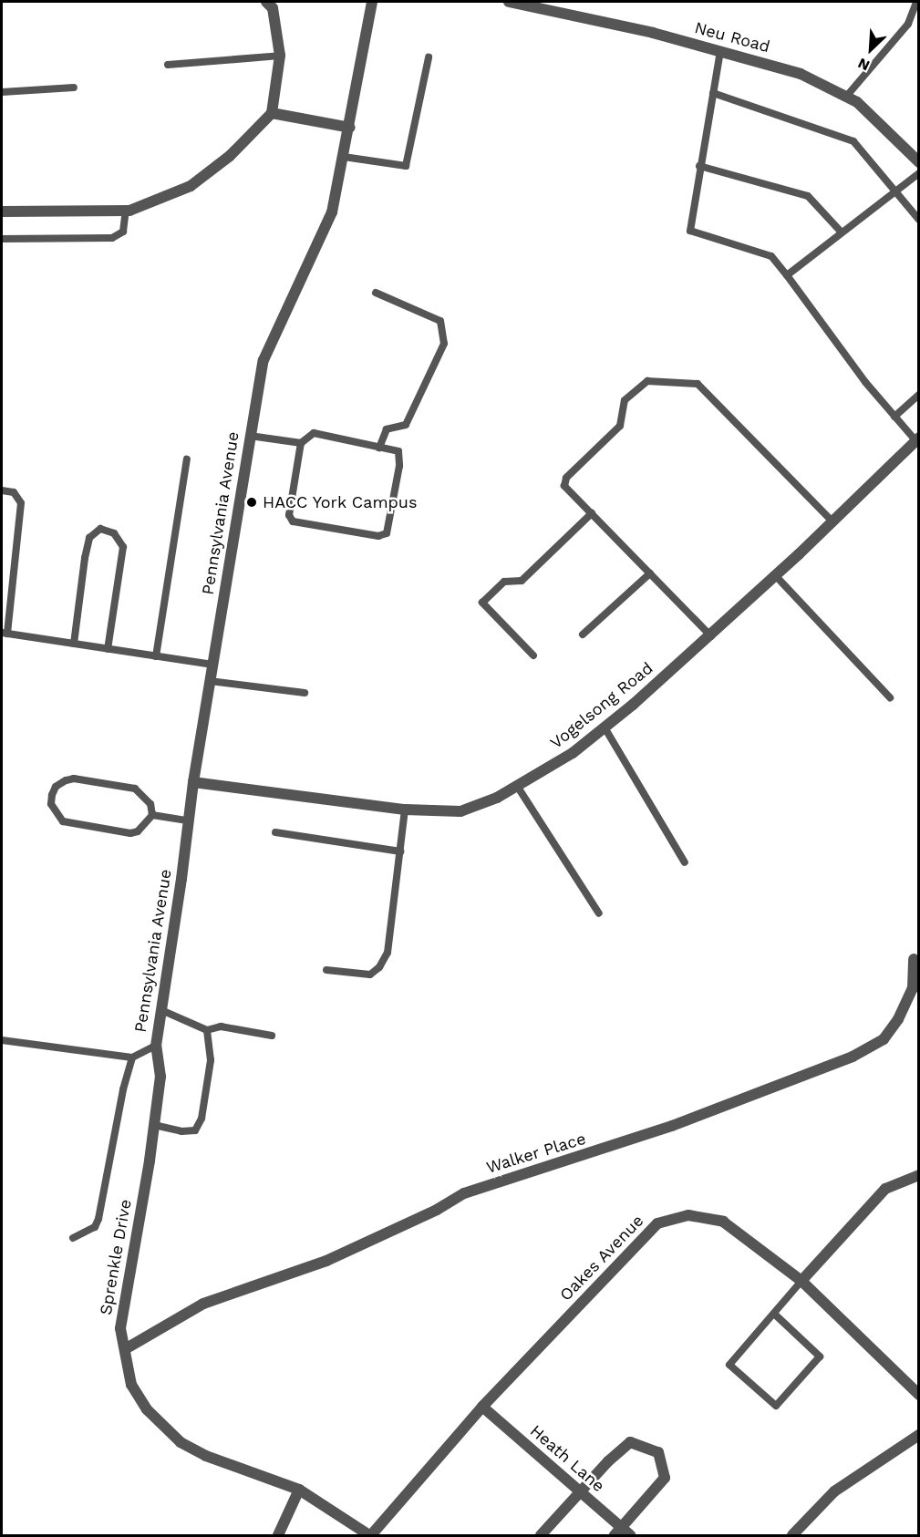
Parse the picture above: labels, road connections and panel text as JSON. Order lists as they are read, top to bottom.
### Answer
{
  "streets": {
    "street": [
      "Neu Road",
      "Pennsylvania Avenue",
      "Vogelsong Road",
      "Walker Place",
      "Sprenkle Drive",
      "Oakes Avenue",
      "Heath Lane"
    ]
  },
  "crossings": [
    ["Pennsylvania Avenue", "Vogelsong Road"],
    ["Pennsylvania Avenue", "Sprenkle Drive"],
    ["Walker Place", "Sprenkle Drive"],
    ["Sprenkle Drive", "Oakes Avenue"],
    ["Oakes Avenue", "Heath Lane"]
  ],
  "places": ["HACC York Campus"],
  "north": "bottom left"
}
